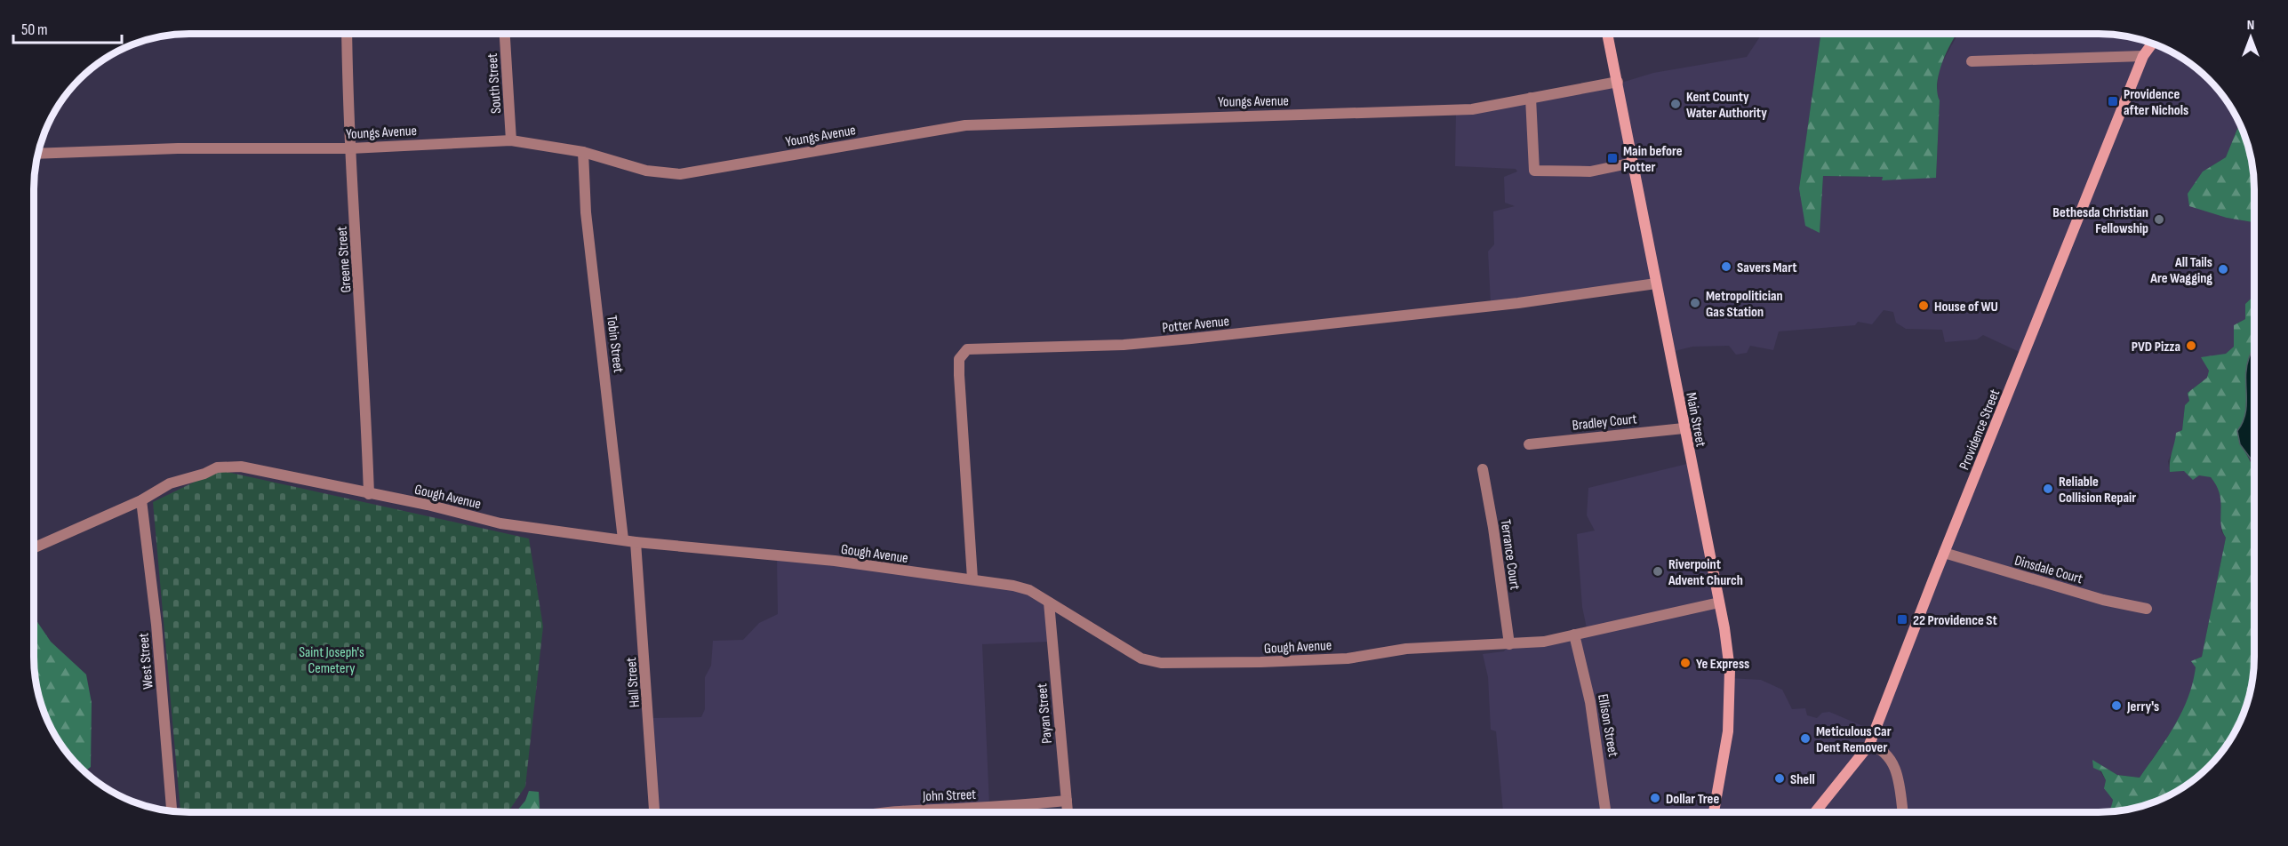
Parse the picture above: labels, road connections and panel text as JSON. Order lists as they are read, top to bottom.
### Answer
{
  "streets": {
    "main road": ["Main Street", "Providence Street"],
    "street": [
      "South Street",
      "Youngs Avenue",
      "Greene Street",
      "Potter Avenue",
      "Tobin Street",
      "Bradley Court",
      "Gough Avenue",
      "Terrance Court",
      "Dinsdale Court",
      "West Street",
      "Hall Street",
      "Payan Street",
      "Ellison Street",
      "John Street"
    ]
  },
  "crossings": [
    ["South Street", "Youngs Avenue"],
    ["Youngs Avenue", "Greene Street"],
    ["Youngs Avenue", "Tobin Street"],
    ["Youngs Avenue", "Main Street"],
    ["Greene Street", "Gough Avenue"],
    ["Potter Avenue", "Main Street"],
    ["Potter Avenue", "Gough Avenue"],
    ["Tobin Street", "Gough Avenue"],
    ["Main Street", "Bradley Court"],
    ["Main Street", "Gough Avenue"],
    ["Providence Street", "Dinsdale Court"],
    ["Gough Avenue", "Terrance Court"],
    ["Gough Avenue", "West Street"],
    ["Gough Avenue", "Hall Street"],
    ["Gough Avenue", "Payan Street"],
    ["Gough Avenue", "Ellison Street"],
    ["Payan Street", "John Street"]
  ],
  "parks": ["Saint Joseph's Cemetery"],
  "places": {
    "transit": ["Providence after Nichols", "Main before Potter", "22 Providence St"],
    "other": [
      "Kent County Water Authority",
      "Bethesda Christian Fellowship",
      "Savers Mart",
      "All Tails Are Wagging",
      "Metropolitician Gas Station",
      "House of WU",
      "PVD Pizza",
      "Reliable Collision Repair",
      "Riverpoint Advent Church",
      "Ye Express",
      "Jerry's",
      "Meticulous Car Dent Remover",
      "Shell",
      "Dollar Tree"
    ]
  },
  "scale_bar": "50 m",
  "north": "top"
}
